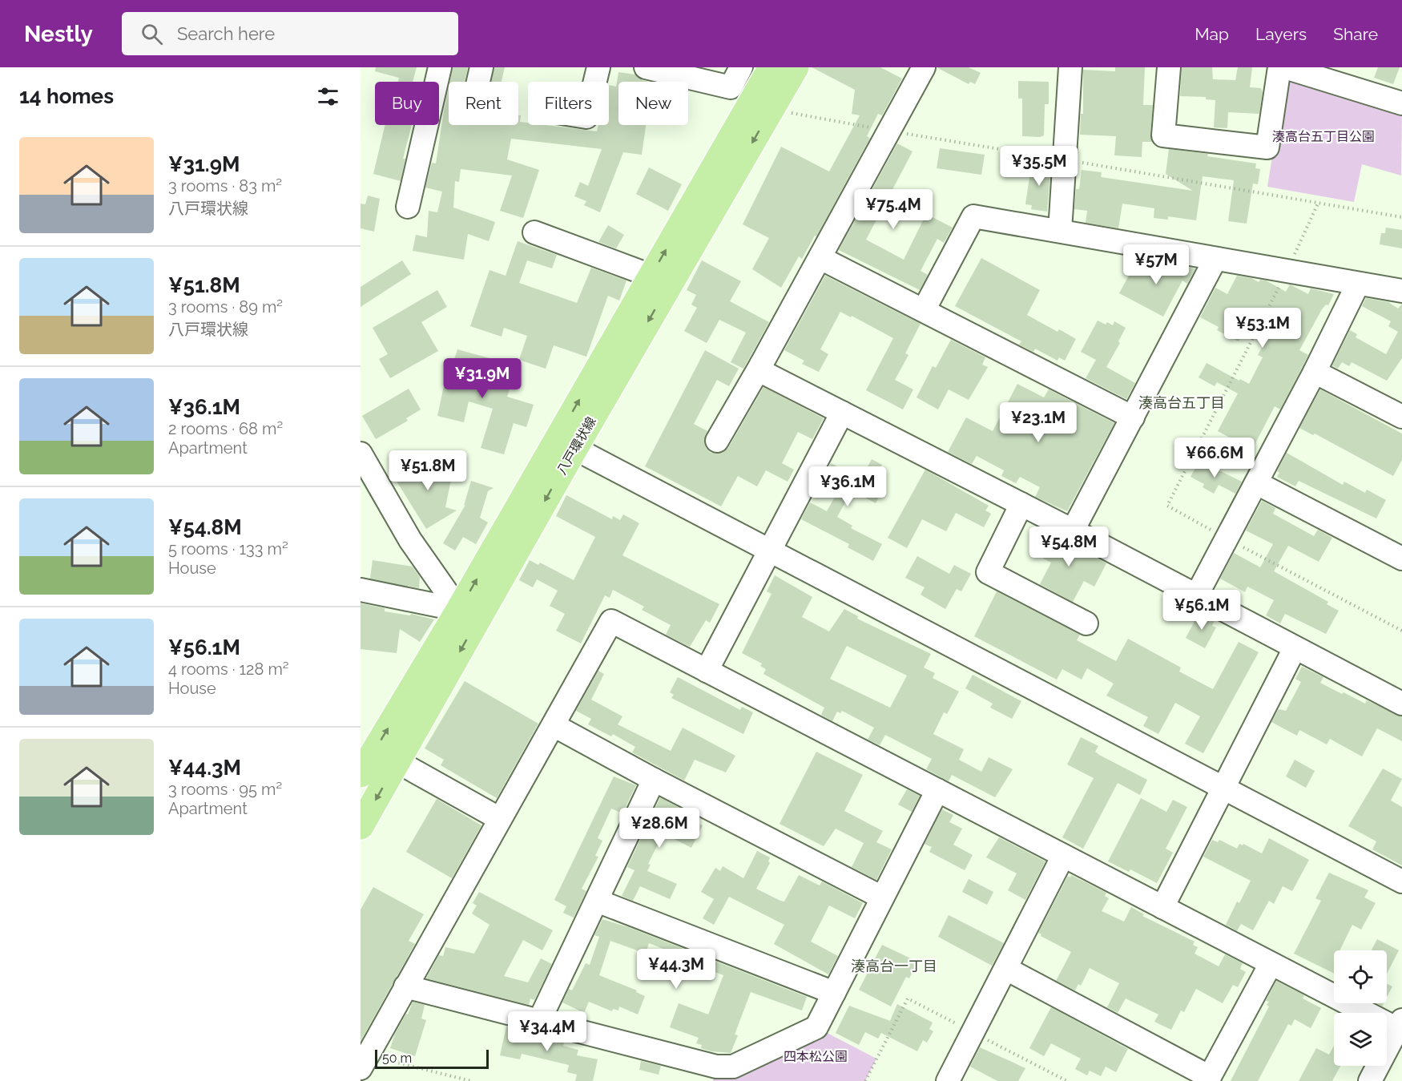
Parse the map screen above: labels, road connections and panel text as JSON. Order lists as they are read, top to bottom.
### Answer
{
  "streets": {
    "main road": ["八戸環状線"]
  },
  "districts": ["湊高台五丁目", "湊高台一丁目"],
  "parks": ["湊高台五丁目公園", "四本松公園"],
  "scale_bar": "50 m",
  "page": {
    "header": "Nestly",
    "search": "Search here",
    "nav": ["Map", "Layers", "Share"],
    "heading": "14 homes",
    "chip": [
      "Buy",
      "Rent",
      "Filters",
      "New"
    ],
    "list": [
      {
        "name": "¥31.9M",
        "note": "3 rooms · 83 m² · 八戸環状線"
      },
      {
        "name": "¥51.8M",
        "note": "3 rooms · 89 m² · 八戸環状線"
      },
      {
        "name": "¥36.1M",
        "note": "2 rooms · 68 m² · Apartment"
      },
      {
        "name": "¥54.8M",
        "note": "5 rooms · 133 m² · House"
      },
      {
        "name": "¥56.1M",
        "note": "4 rooms · 128 m² · House"
      },
      {
        "name": "¥44.3M",
        "note": "3 rooms · 95 m² · Apartment"
      }
    ],
    "price": [
      "¥35.5M",
      "¥75.4M",
      "¥57M",
      "¥53.1M",
      "¥31.9M",
      "¥23.1M",
      "¥66.6M",
      "¥51.8M",
      "¥36.1M",
      "¥54.8M",
      "¥56.1M",
      "¥28.6M",
      "¥44.3M",
      "¥34.4M"
    ],
    "scale": "50 m"
  }
}
